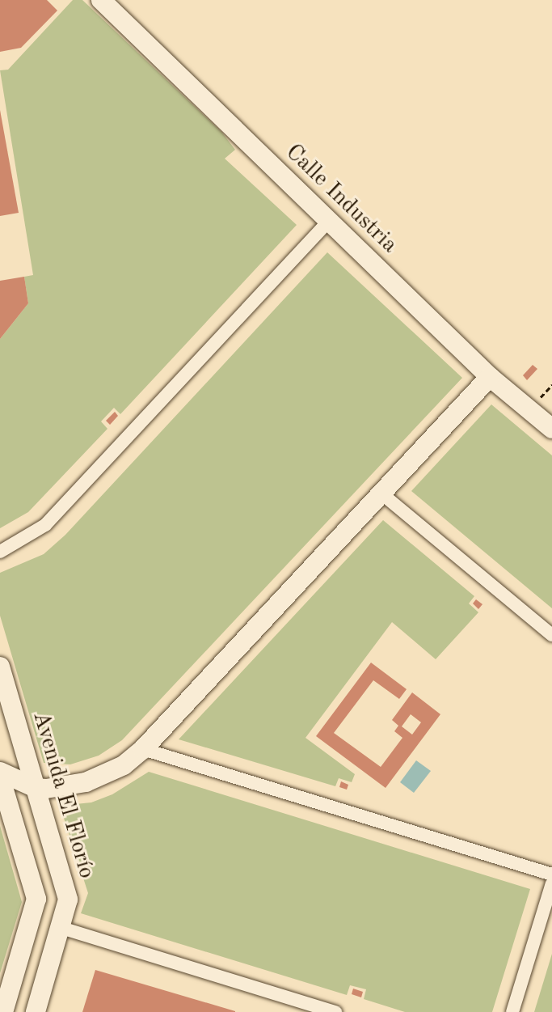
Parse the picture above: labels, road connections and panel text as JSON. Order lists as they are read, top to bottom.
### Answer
{
  "streets": {
    "main road": ["Calle Industria", "Avenida El Florío"]
  }
}
